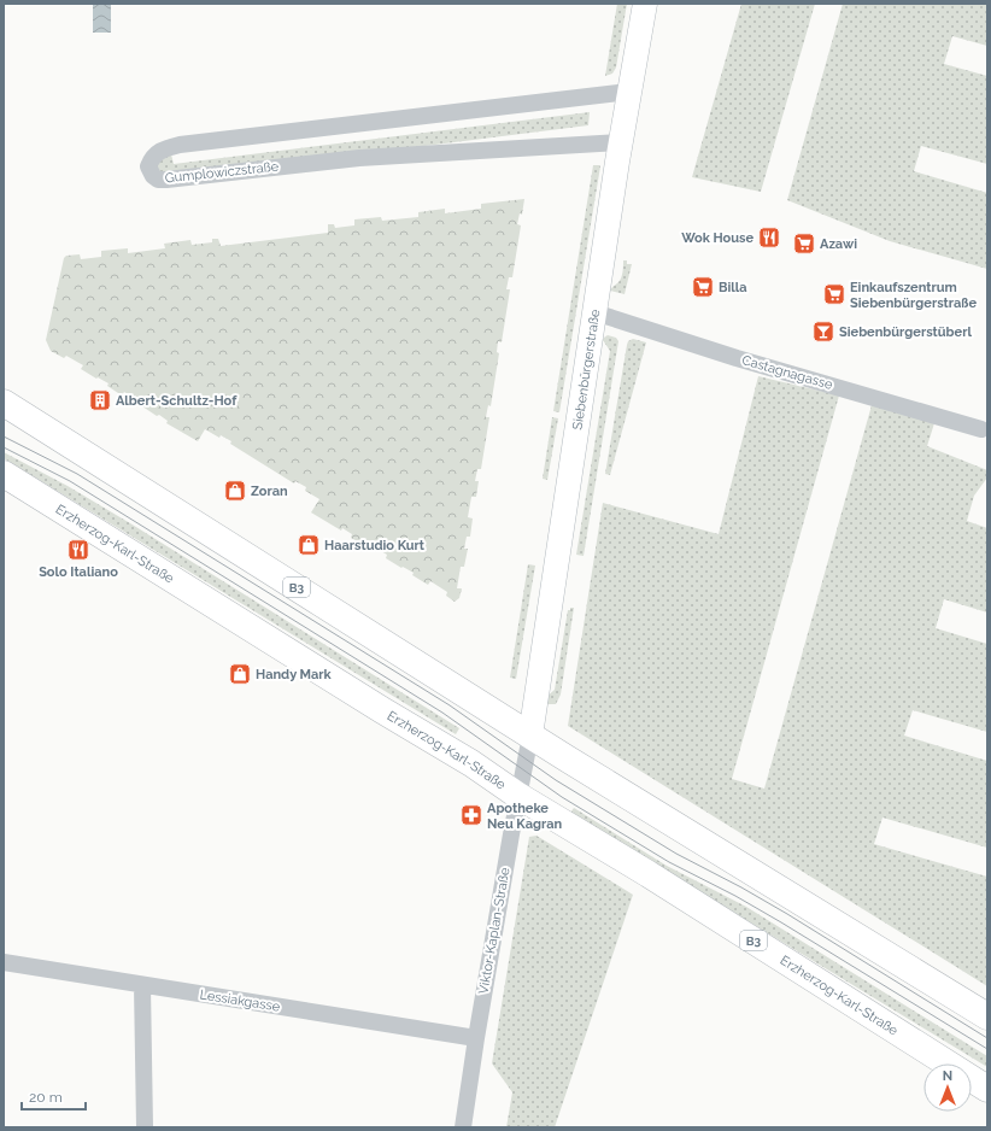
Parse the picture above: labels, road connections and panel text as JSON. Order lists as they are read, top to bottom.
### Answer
{
  "streets": {
    "main road": ["Erzherzog-Karl-Straße", "B3"],
    "street": [
      "Gumplowiczstraße",
      "Siebenbürgerstraße",
      "Castagnagasse",
      "Viktor-Kaplan-Straße",
      "Lessiakgasse"
    ]
  },
  "crossings": [
    ["Gumplowiczstraße", "Siebenbürgerstraße"],
    ["Siebenbürgerstraße", "Castagnagasse"],
    ["Siebenbürgerstraße", "B3"],
    ["Siebenbürgerstraße", "Viktor-Kaplan-Straße"],
    ["Erzherzog-Karl-Straße", "Viktor-Kaplan-Straße"],
    ["B3", "Viktor-Kaplan-Straße"],
    ["Viktor-Kaplan-Straße", "Lessiakgasse"]
  ],
  "places": {
    "restaurant": ["Wok House", "Solo Italiano"],
    "supermarket": ["Azawi", "Billa", "Einkaufszentrum Siebenbürgerstraße"],
    "bar": ["Siebenbürgerstüberl"],
    "building": ["Albert-Schultz-Hof"],
    "shop": ["Zoran", "Haarstudio Kurt", "Handy Mark"],
    "pharmacy": ["Apotheke Neu Kagran"]
  },
  "scale_bar": "20 m",
  "north": "top"
}
